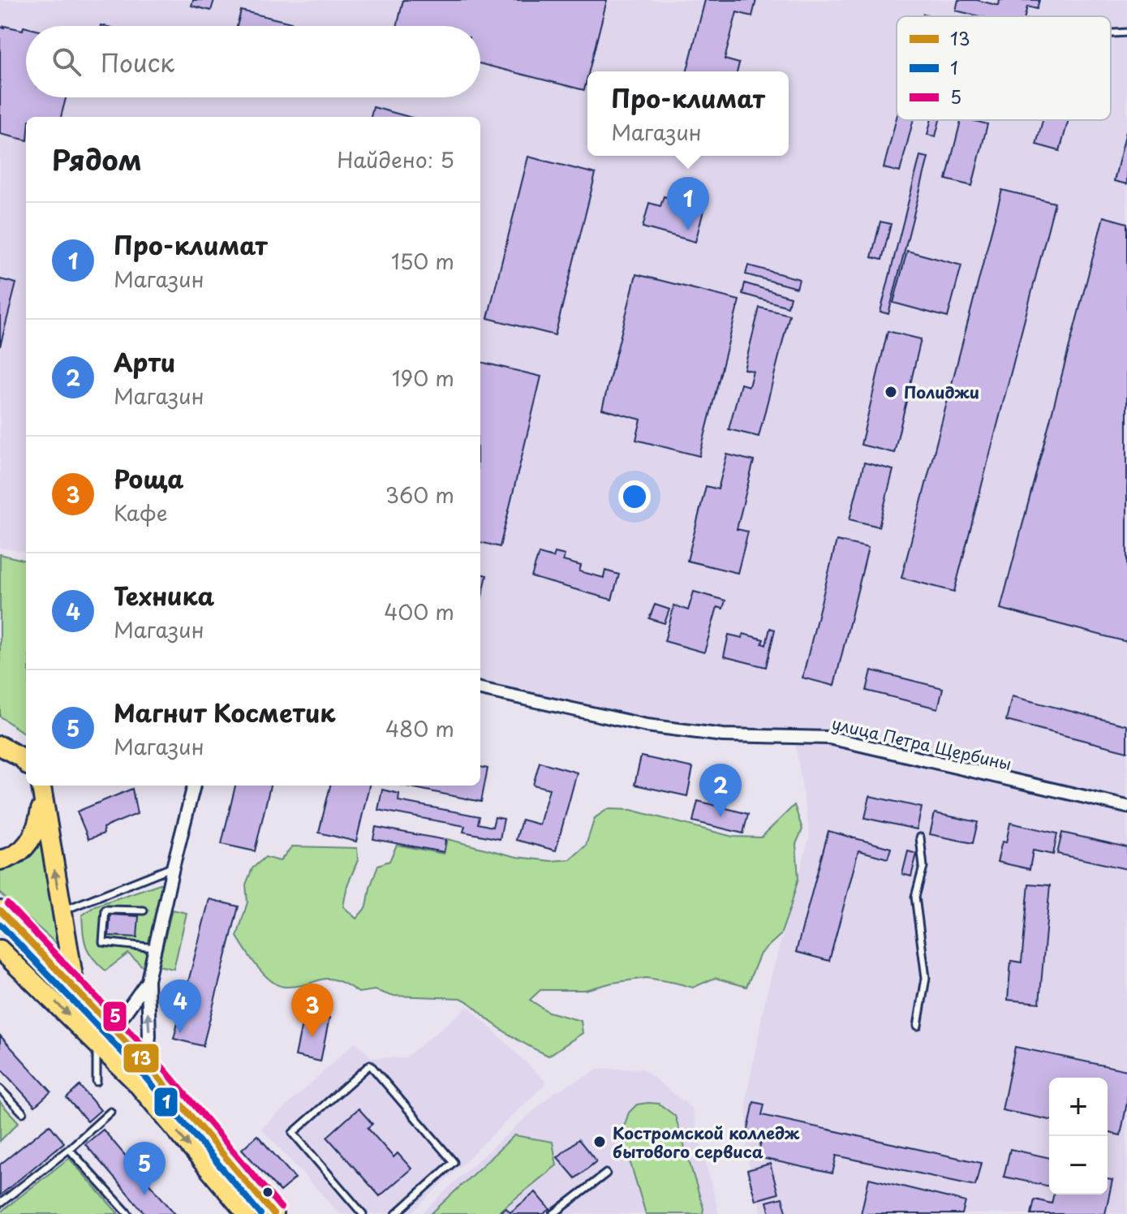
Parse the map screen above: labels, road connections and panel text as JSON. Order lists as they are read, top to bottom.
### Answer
{
  "streets": {
    "street": ["улица Петра Щербины"]
  },
  "places": ["Полиджи", "Костромской колледж бытового сервиса"],
  "lines": ["transit line 5", "transit line 13", "transit line 1"],
  "legend": ["13", "1", "5"],
  "page": {
    "search": "Поиск",
    "popup": ["Про-климат", "Магазин"],
    "heading": ["Рядом", "Найдено: 5"],
    "pins": [
      "1",
      "2",
      "4",
      "3",
      "5"
    ],
    "list": [
      {
        "mark": "1",
        "name": "Про-климат",
        "note": "Магазин",
        "value": "150 m"
      },
      {
        "mark": "2",
        "name": "Арти",
        "note": "Магазин",
        "value": "190 m"
      },
      {
        "mark": "3",
        "name": "Роща",
        "note": "Кафе",
        "value": "360 m"
      },
      {
        "mark": "4",
        "name": "Техника",
        "note": "Магазин",
        "value": "400 m"
      },
      {
        "mark": "5",
        "name": "Магнит Косметик",
        "note": "Магазин",
        "value": "480 m"
      }
    ],
    "map_buttons": ["+", "−"]
  }
}
